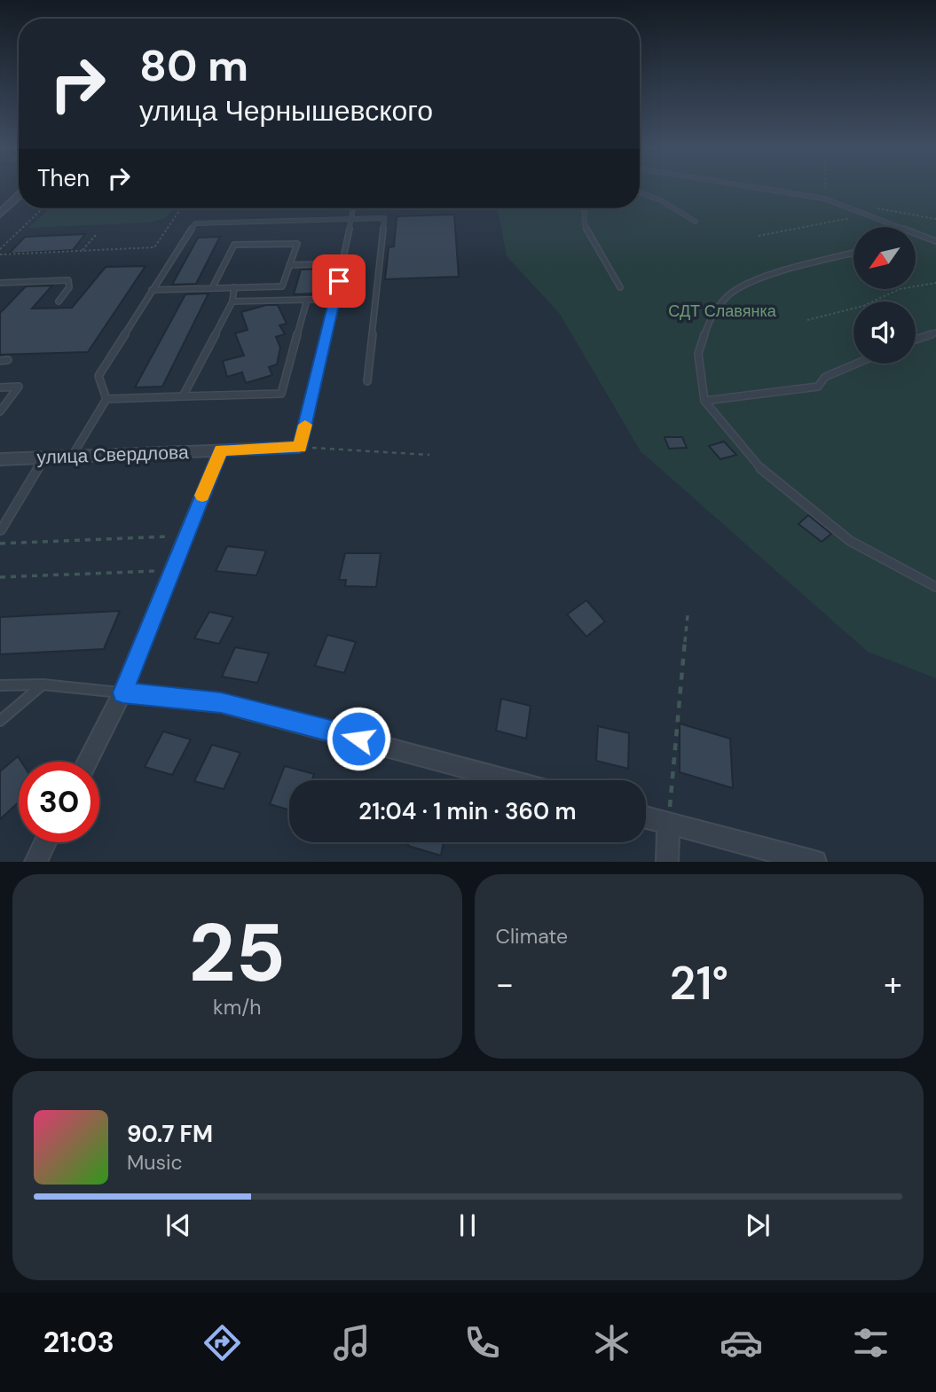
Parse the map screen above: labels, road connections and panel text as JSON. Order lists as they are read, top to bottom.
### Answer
{
  "streets": {
    "street": ["улица Свердлова"]
  },
  "parks": ["СДТ Славянка"],
  "north": "bottom left",
  "page": {
    "turn": ["80 m", "улица Чернышевского"],
    "then": "Then",
    "limit": "30",
    "trip": "21:04 · 1 min · 360 m",
    "tile": [
      ["25", "km/h"],
      "Climate"
    ],
    "heat": ["−", "21°", "+"],
    "song": ["90.7 FM", "Music"],
    "tabs": "21:03"
  }
}
